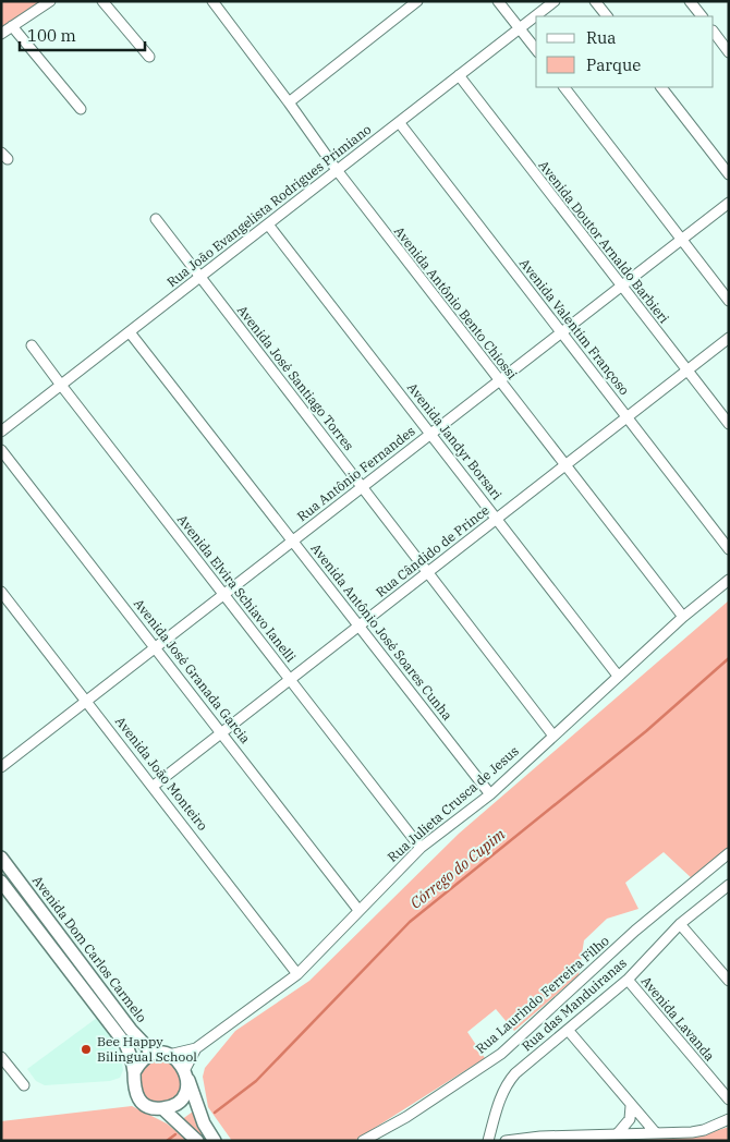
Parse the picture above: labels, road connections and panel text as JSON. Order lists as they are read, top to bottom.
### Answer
{
  "streets": {
    "street": [
      "Rua João Evangelista Rodrigues Primiano",
      "Avenida Doutor Arnaldo Barbieri",
      "Avenida Antônio Bento Chiossi",
      "Avenida Valentim Françoso",
      "Avenida José Santiago Torres",
      "Avenida Jandyr Borsari",
      "Rua Antônio Fernandes",
      "Rua Cândido de Prince",
      "Avenida Elvira Schiavo Ianelli",
      "Avenida Antônio José Soares Cunha",
      "Avenida José Granada Garcia",
      "Avenida João Monteiro",
      "Rua Julieta Crusca de Jesus",
      "Avenida Dom Carlos Carmelo",
      "Rua Laurindo Ferreira Filho",
      "Rua das Manduiranas",
      "Avenida Lavanda"
    ]
  },
  "crossings": [
    ["Rua João Evangelista Rodrigues Primiano", "Avenida Doutor Arnaldo Barbieri"],
    ["Rua João Evangelista Rodrigues Primiano", "Avenida Antônio Bento Chiossi"],
    ["Rua João Evangelista Rodrigues Primiano", "Avenida Valentim Françoso"],
    ["Rua João Evangelista Rodrigues Primiano", "Avenida José Santiago Torres"],
    ["Rua João Evangelista Rodrigues Primiano", "Avenida Jandyr Borsari"],
    ["Rua João Evangelista Rodrigues Primiano", "Avenida Elvira Schiavo Ianelli"],
    ["Rua João Evangelista Rodrigues Primiano", "Avenida Antônio José Soares Cunha"],
    ["Avenida Doutor Arnaldo Barbieri", "Rua Antônio Fernandes"],
    ["Avenida Doutor Arnaldo Barbieri", "Rua Cândido de Prince"],
    ["Avenida Antônio Bento Chiossi", "Rua Antônio Fernandes"],
    ["Avenida Antônio Bento Chiossi", "Rua Cândido de Prince"],
    ["Avenida Antônio Bento Chiossi", "Rua Julieta Crusca de Jesus"],
    ["Avenida Valentim Françoso", "Rua Antônio Fernandes"],
    ["Avenida Valentim Françoso", "Rua Cândido de Prince"],
    ["Avenida José Santiago Torres", "Rua Antônio Fernandes"],
    ["Avenida José Santiago Torres", "Rua Cândido de Prince"],
    ["Avenida José Santiago Torres", "Rua Julieta Crusca de Jesus"],
    ["Avenida Jandyr Borsari", "Rua Antônio Fernandes"],
    ["Avenida Jandyr Borsari", "Rua Cândido de Prince"],
    ["Avenida Jandyr Borsari", "Rua Julieta Crusca de Jesus"],
    ["Rua Antônio Fernandes", "Avenida Elvira Schiavo Ianelli"],
    ["Rua Antônio Fernandes", "Avenida Antônio José Soares Cunha"],
    ["Rua Antônio Fernandes", "Avenida José Granada Garcia"],
    ["Rua Antônio Fernandes", "Avenida João Monteiro"],
    ["Rua Cândido de Prince", "Avenida Elvira Schiavo Ianelli"],
    ["Rua Cândido de Prince", "Avenida Antônio José Soares Cunha"],
    ["Rua Cândido de Prince", "Avenida José Granada Garcia"],
    ["Rua Cândido de Prince", "Avenida João Monteiro"],
    ["Avenida Elvira Schiavo Ianelli", "Rua Julieta Crusca de Jesus"],
    ["Avenida Antônio José Soares Cunha", "Rua Julieta Crusca de Jesus"],
    ["Avenida José Granada Garcia", "Rua Julieta Crusca de Jesus"],
    ["Avenida João Monteiro", "Rua Julieta Crusca de Jesus"],
    ["Rua Julieta Crusca de Jesus", "Avenida Dom Carlos Carmelo"],
    ["Rua das Manduiranas", "Avenida Lavanda"]
  ],
  "water": ["Córrego do Cupim"],
  "places": ["Bee Happy Bilingual School"],
  "legend": ["Rua", "Parque"],
  "scale_bar": "100 m"
}
